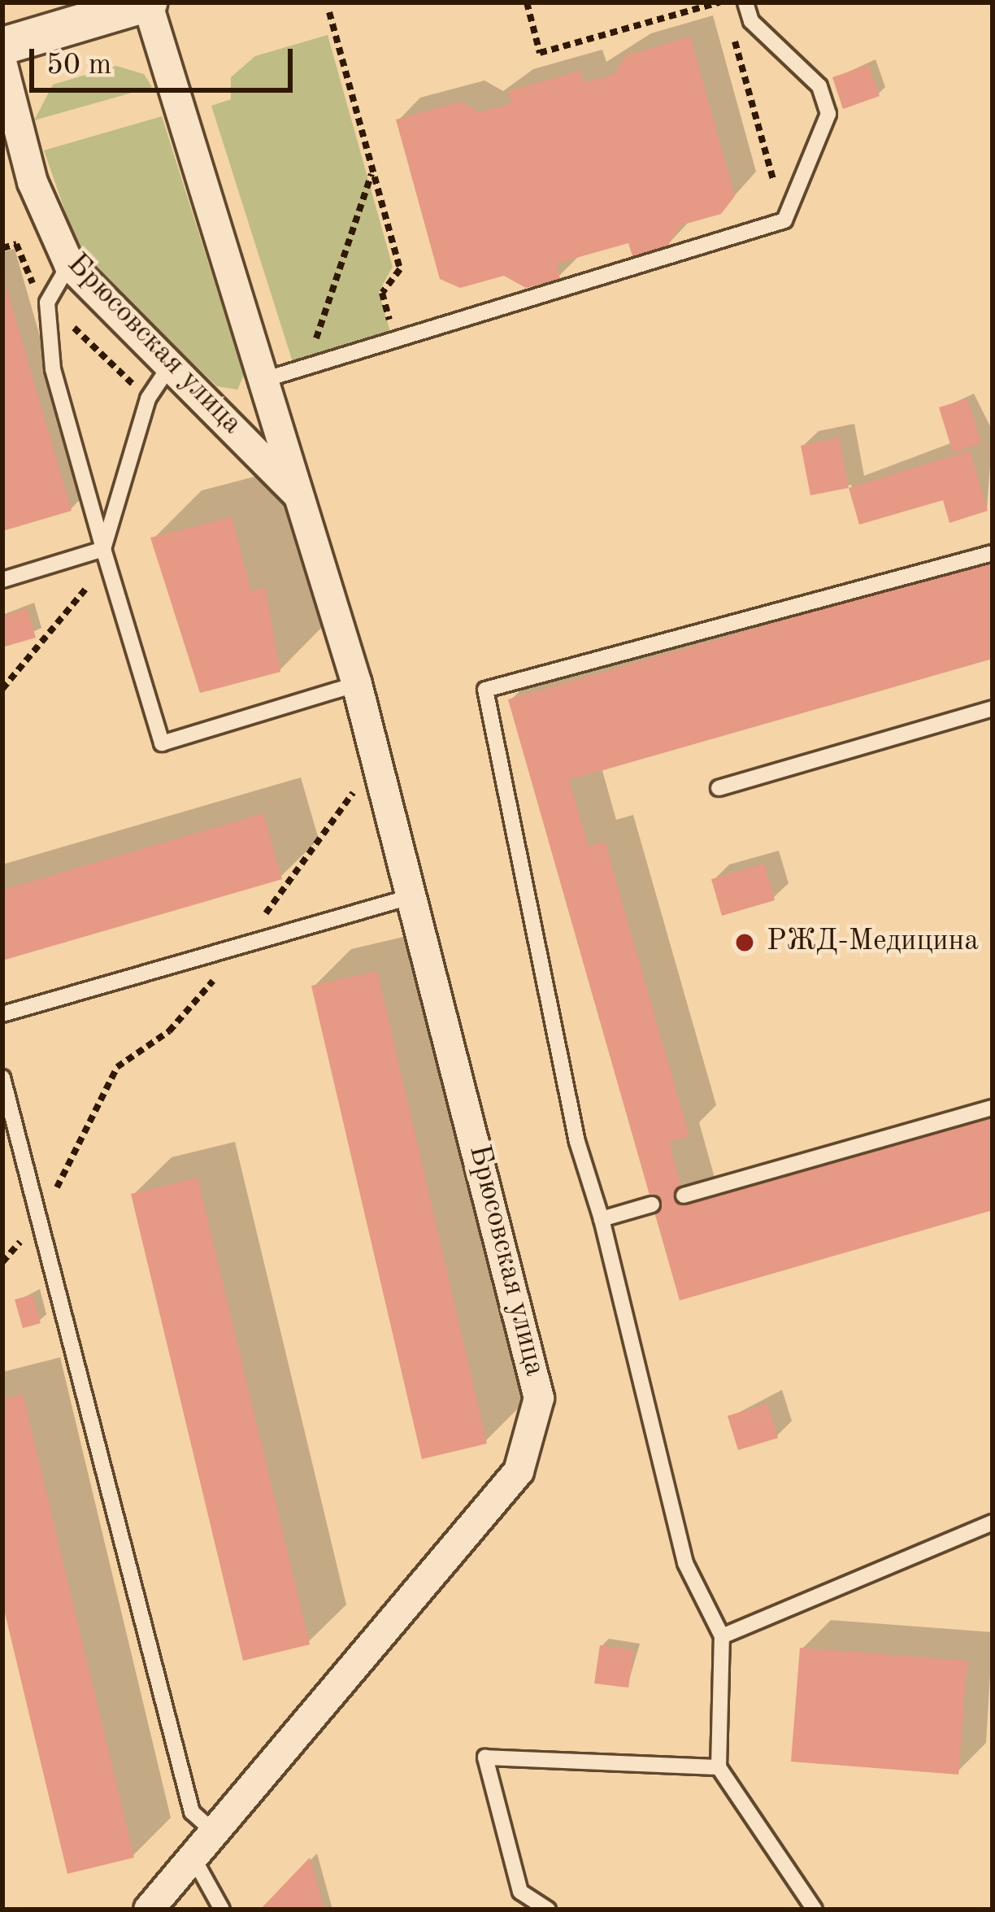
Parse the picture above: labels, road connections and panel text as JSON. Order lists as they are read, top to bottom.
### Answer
{
  "streets": {
    "street": ["Брюсовская улица"]
  },
  "places": ["РЖД-Медицина"],
  "scale_bar": "50 m"
}
